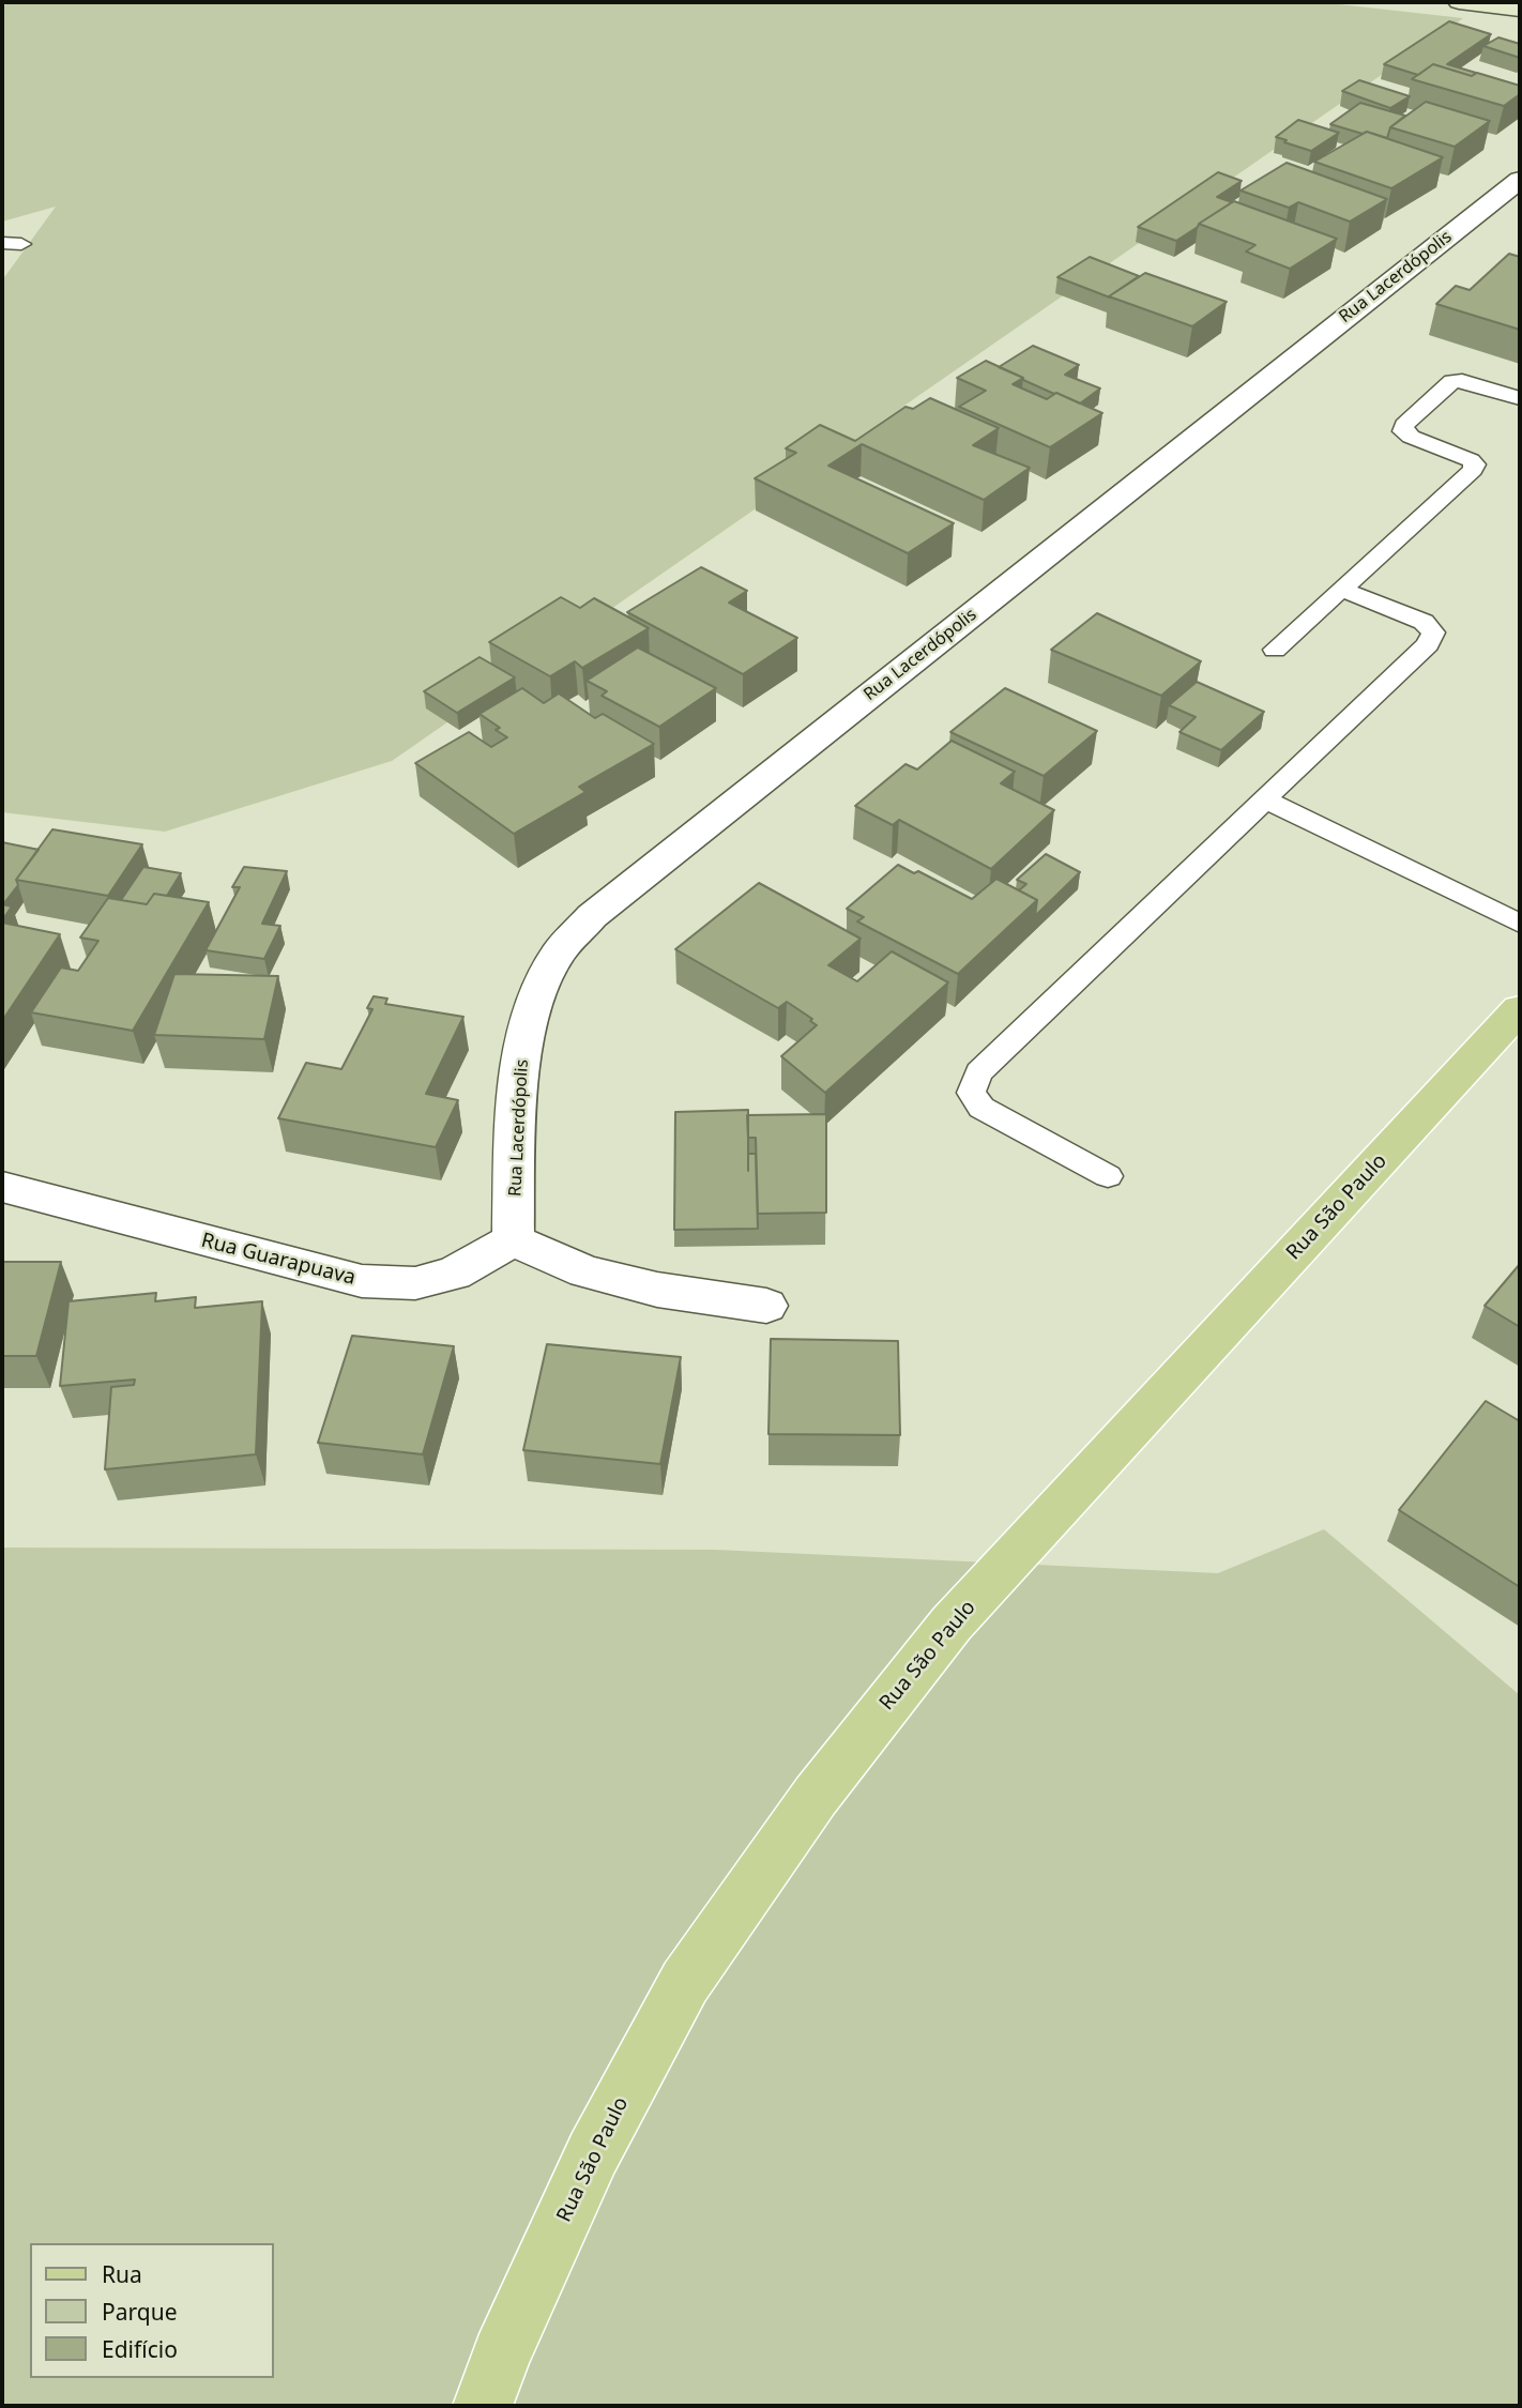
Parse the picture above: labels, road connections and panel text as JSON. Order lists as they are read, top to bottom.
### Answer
{
  "streets": {
    "main road": ["Rua São Paulo"],
    "street": ["Rua Lacerdópolis", "Rua Guarapuava"]
  },
  "crossings": [
    ["Rua Lacerdópolis", "Rua Guarapuava"]
  ],
  "legend": ["Rua", "Parque", "Edifício"]
}
